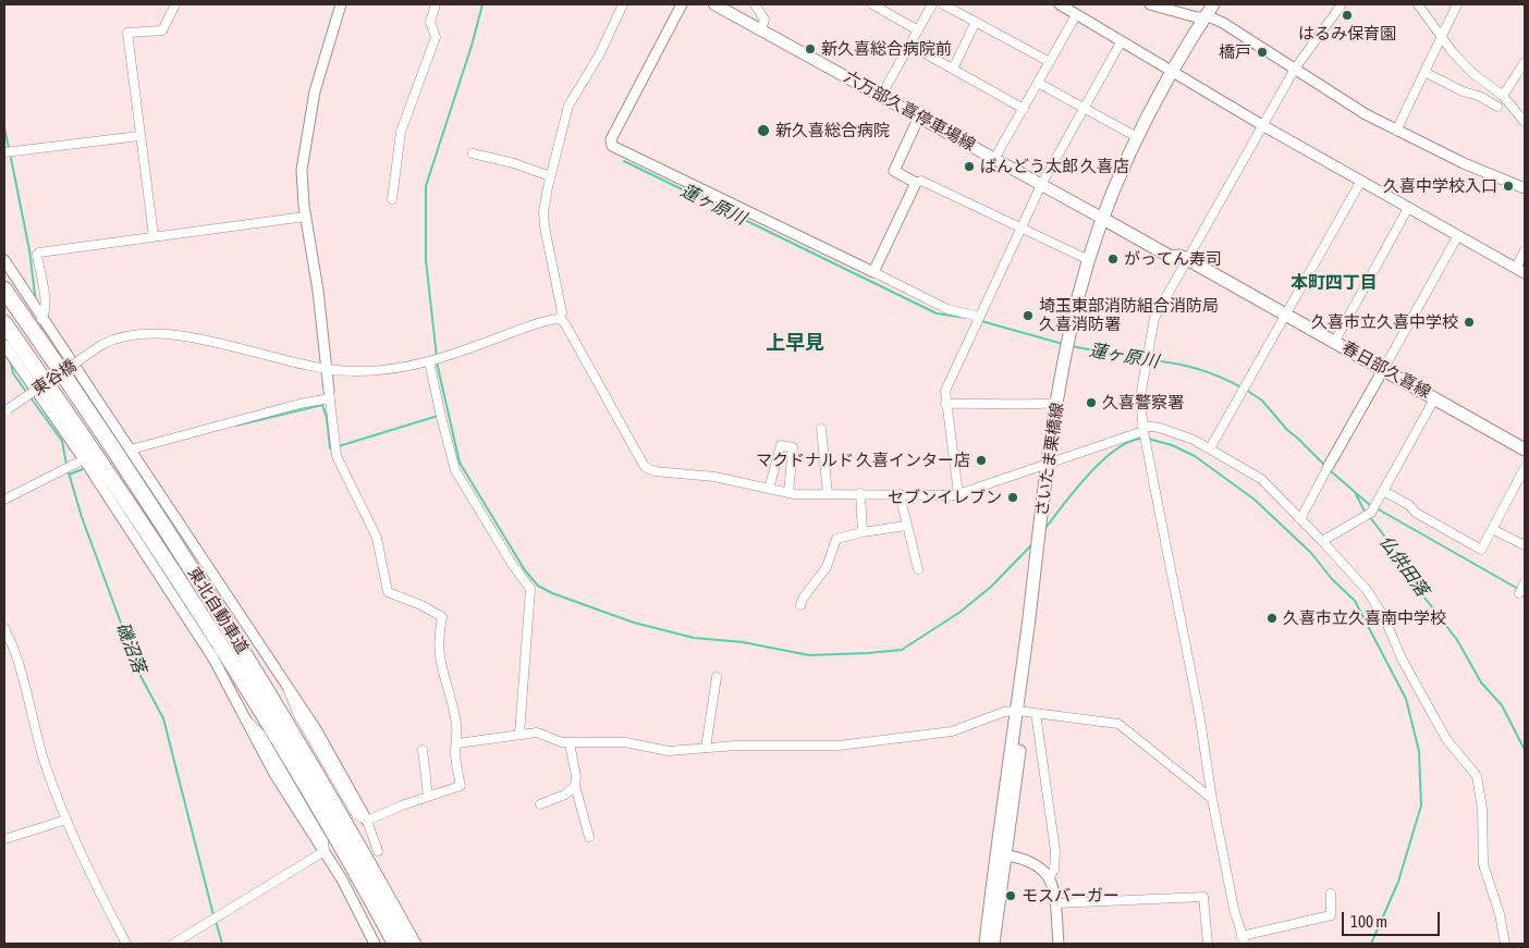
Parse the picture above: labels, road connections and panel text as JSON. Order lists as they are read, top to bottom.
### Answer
{
  "streets": {
    "highway": ["東北自動車道"],
    "main road": ["六万部久喜停車場線", "春日部久喜線", "さいたま栗橋線"],
    "street": ["東谷橋"]
  },
  "crossings": [
    ["六万部久喜停車場線", "春日部久喜線"],
    ["六万部久喜停車場線", "さいたま栗橋線"],
    ["春日部久喜線", "さいたま栗橋線"]
  ],
  "districts": ["本町四丁目", "上早見"],
  "water": ["蓮ヶ原川", "仏供田落", "磯沼落"],
  "places": [
    "はるみ保育園",
    "新久喜総合病院前",
    "橋戸",
    "新久喜総合病院",
    "ばんどう太郎 久喜店",
    "久喜中学校入口",
    "がってん寿司",
    "埼玉東部消防組合消防局 久喜消防署",
    "久喜市立久喜中学校",
    "久喜警察署",
    "マクドナルド 久喜インター店",
    "セブンイレブン",
    "久喜市立久喜南中学校",
    "モスバーガー"
  ],
  "scale_bar": "100 m"
}
